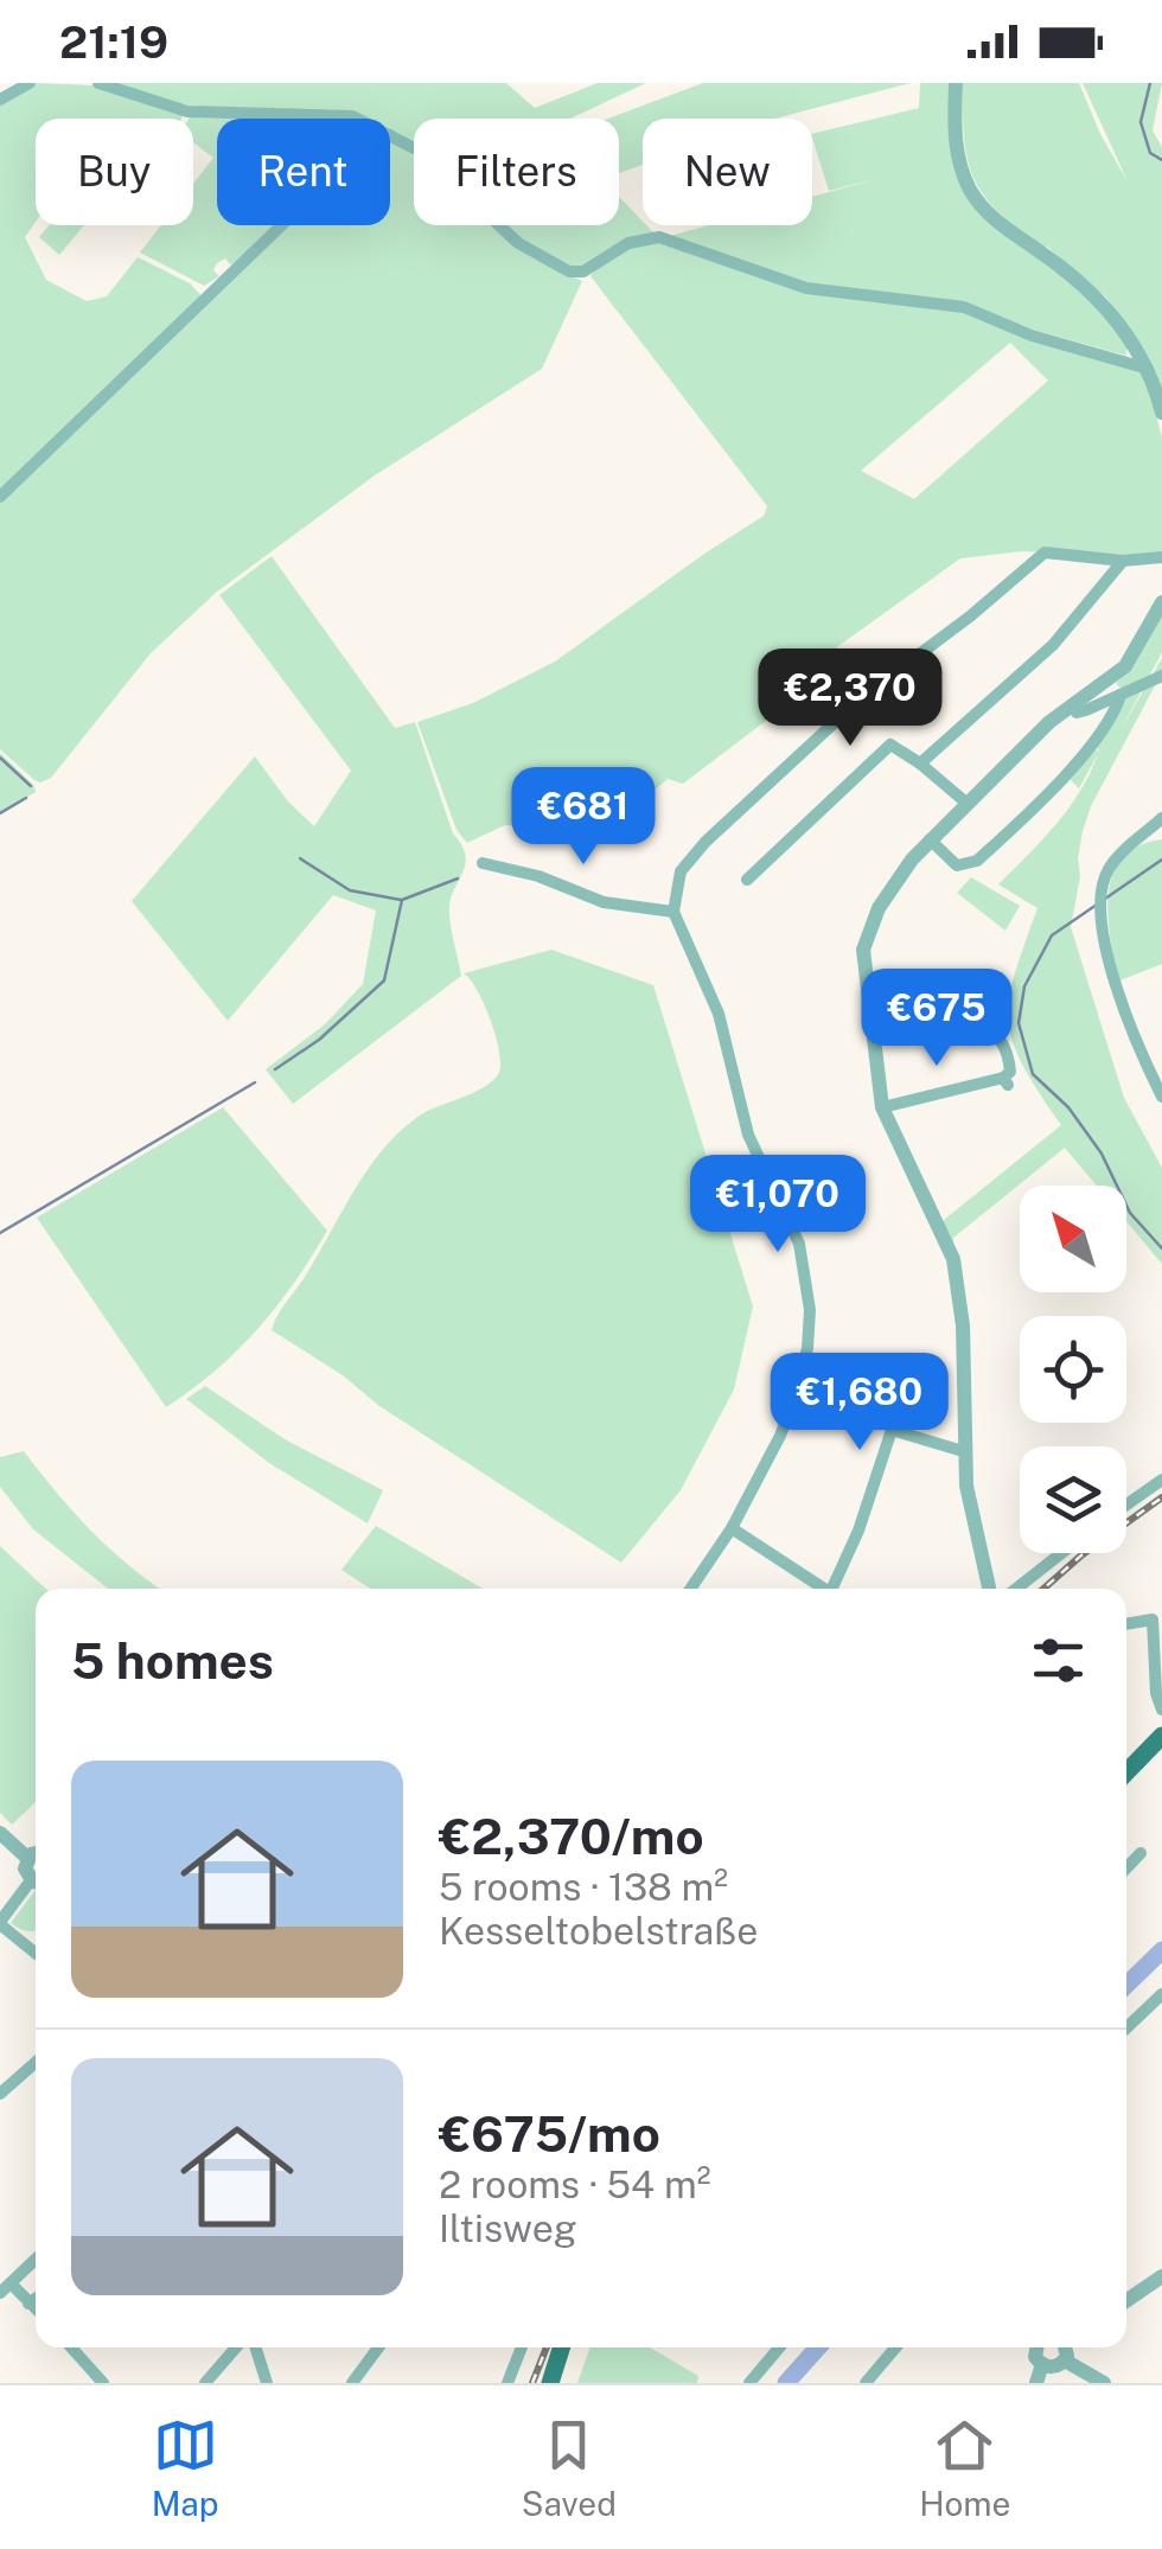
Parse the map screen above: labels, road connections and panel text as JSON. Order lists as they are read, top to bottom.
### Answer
{
  "north": "top left",
  "page": {
    "status": "21:19",
    "chip": [
      "Buy",
      "Rent",
      "Filters",
      "New"
    ],
    "price": [
      "€2,370",
      "€681",
      "€675",
      "€1,070",
      "€1,680"
    ],
    "heading": "5 homes",
    "list": [
      {
        "name": "€2,370/mo",
        "note": "5 rooms · 138 m² · Kesseltobelstraße"
      },
      {
        "name": "€675/mo",
        "note": "2 rooms · 54 m² · Iltisweg"
      }
    ],
    "tabs": ["Map", "Saved", "Home"]
  }
}
